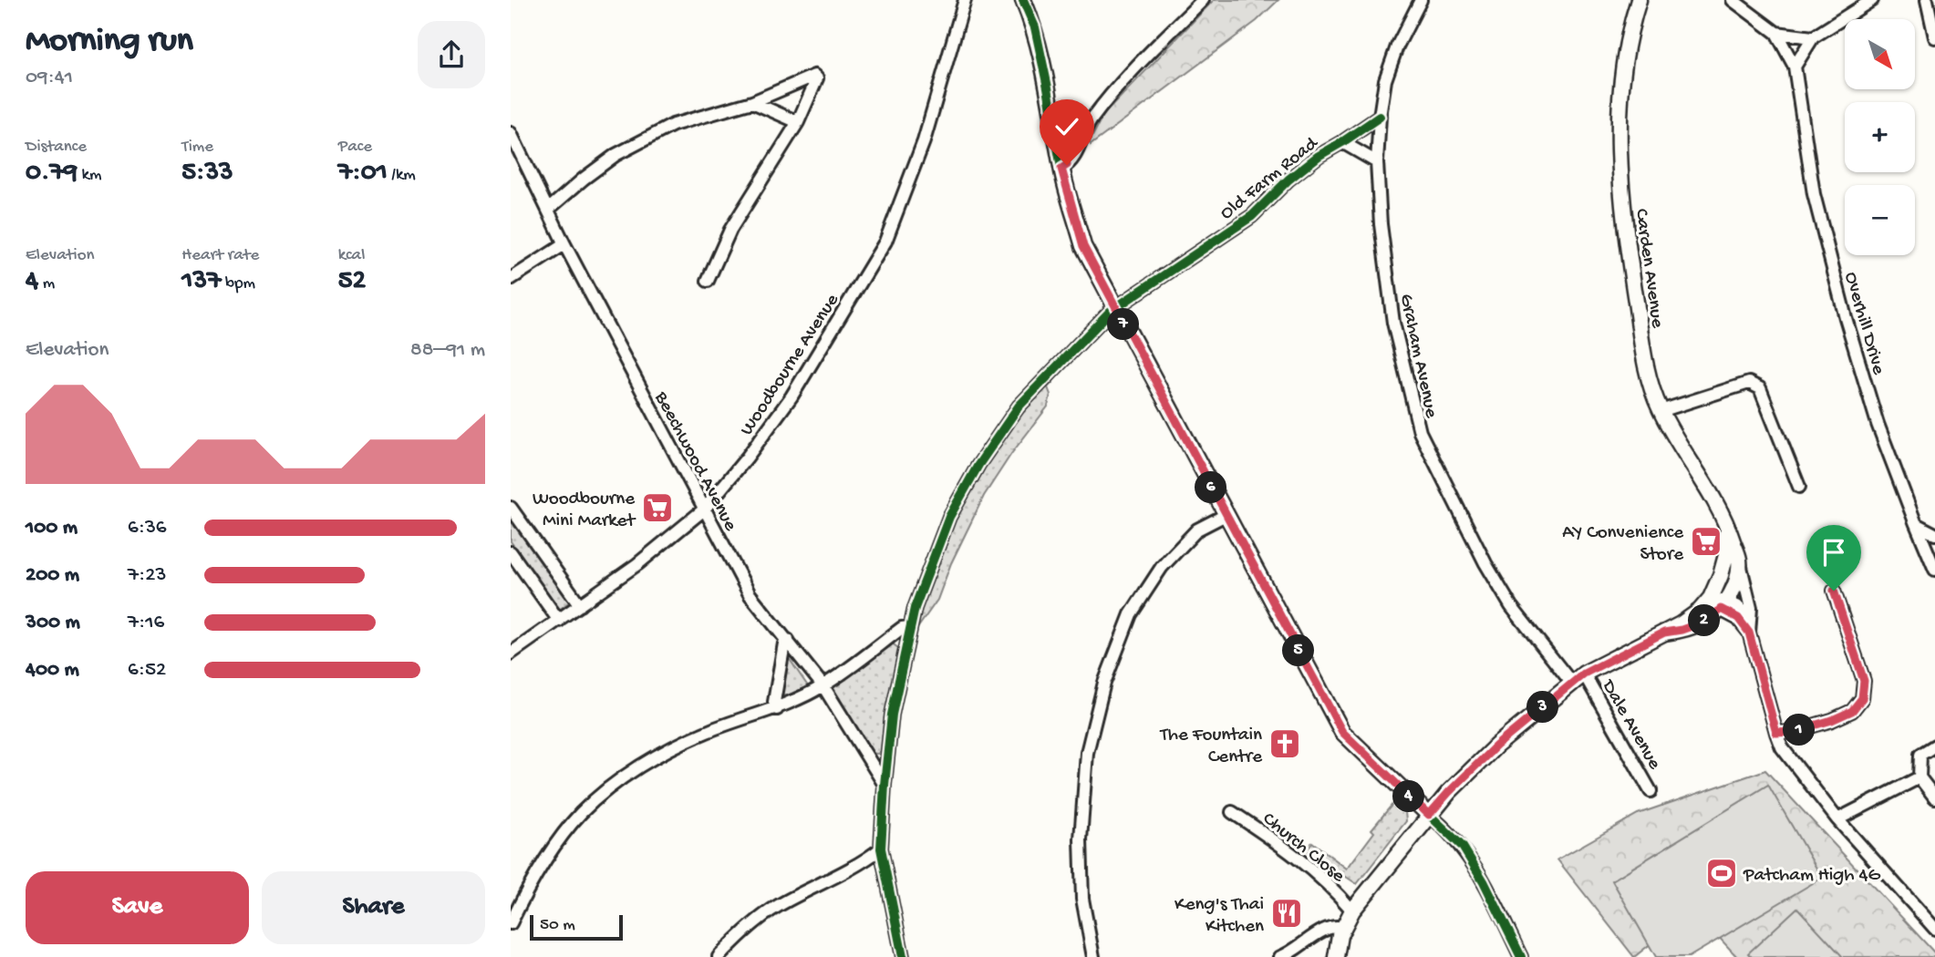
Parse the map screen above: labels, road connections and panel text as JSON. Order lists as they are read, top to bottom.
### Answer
{
  "streets": {
    "street": [
      "Old Farm Road",
      "Carden Avenue",
      "Overhill Drive",
      "Graham Avenue",
      "Woodbourne Avenue",
      "Beechwood Avenue",
      "Dale Avenue",
      "Church Close"
    ]
  },
  "crossings": [
    ["Old Farm Road", "Graham Avenue"],
    ["Old Farm Road", "Beechwood Avenue"],
    ["Graham Avenue", "Dale Avenue"],
    ["Woodbourne Avenue", "Beechwood Avenue"]
  ],
  "places": {
    "supermarket": ["Woodbourne Mini Market", "AY Convenience Store"],
    "church": ["The Fountain Centre"],
    "sports": ["Patcham High 4G"],
    "restaurant": ["Keng's Thai Kitchen"]
  },
  "scale_bar": "50 m",
  "north": "bottom right",
  "page": {
    "heading": ["Morning run", "09:41"],
    "map_buttons": ["+", "−"],
    "stats": [
      ["Distance", "0.79 km"],
      ["Time", "5:33"],
      ["Pace", "7:01 /km"],
      ["Elevation", "4 m"],
      ["Heart rate", "137 bpm"],
      ["kcal", "52"]
    ],
    "pins": [
      "7",
      "6",
      "2",
      "5",
      "3",
      "1",
      "4"
    ],
    "chart": ["Elevation", "88–91 m"],
    "list": [
      {
        "name": "100 m",
        "note": "6:36"
      },
      {
        "name": "200 m",
        "note": "7:23"
      },
      {
        "name": "300 m",
        "note": "7:16"
      },
      {
        "name": "400 m",
        "note": "6:52"
      }
    ],
    "buttons": ["Save", "Share"],
    "scale": "50 m"
  }
}
